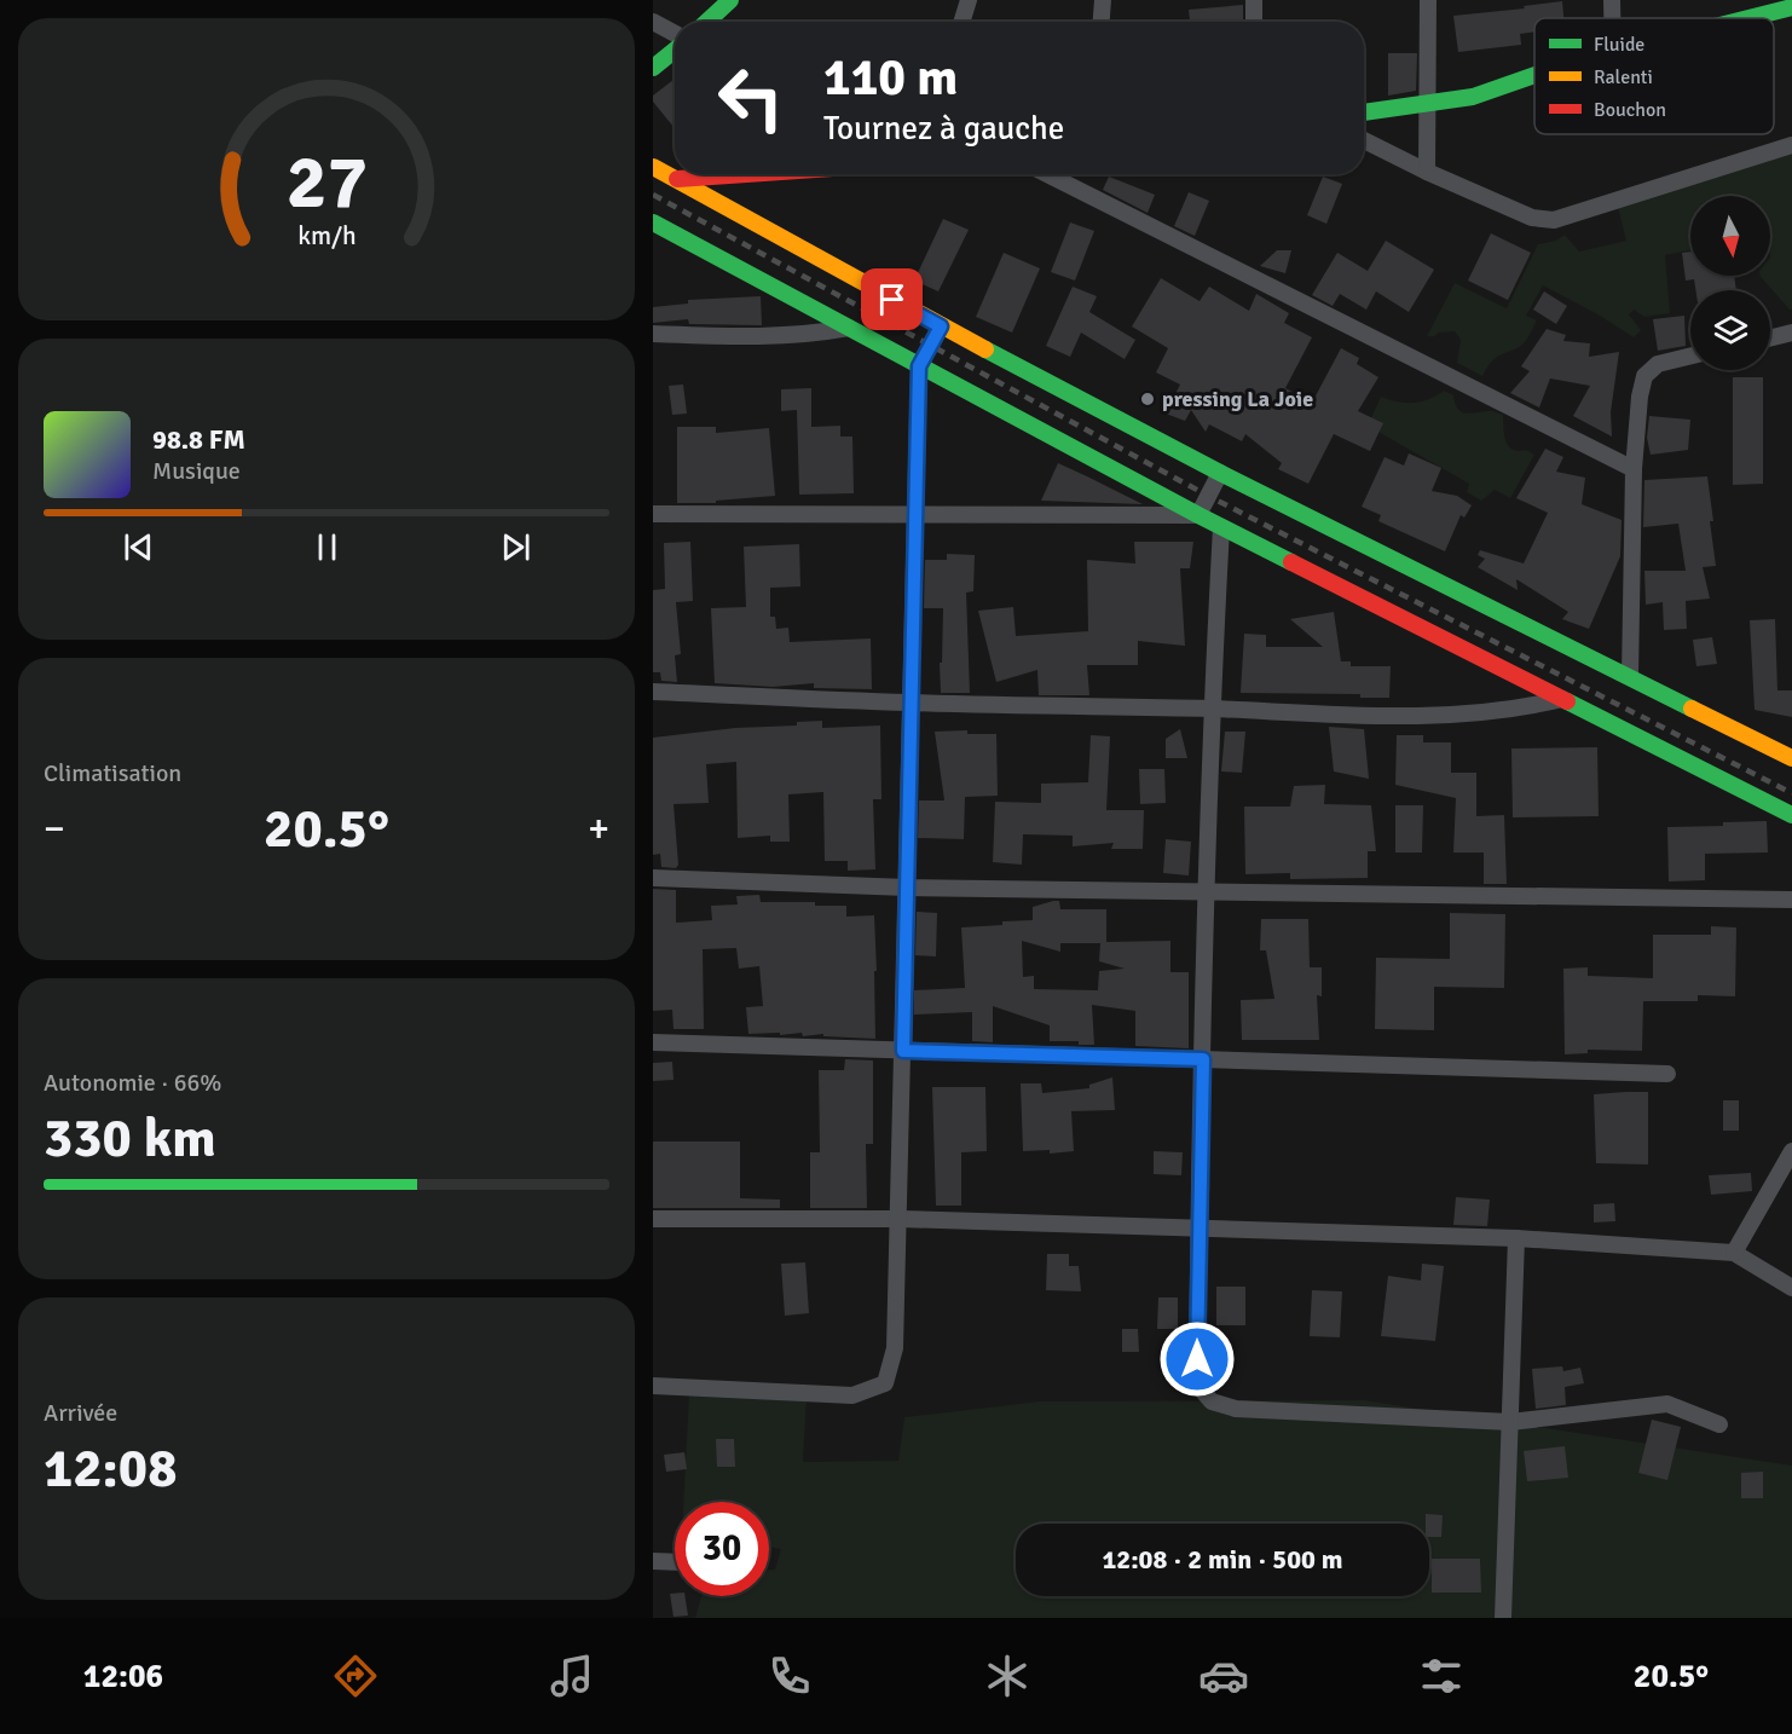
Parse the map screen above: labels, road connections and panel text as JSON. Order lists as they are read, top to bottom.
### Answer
{
  "places": ["pressing La Joie"],
  "legend": ["Fluide", "Ralenti", "Bouchon"],
  "north": "bottom",
  "page": {
    "turn": ["110 m", "Tournez à gauche"],
    "song": ["98.8 FM", "Musique"],
    "tile": [
      "Climatisation",
      ["Autonomie · 66%", "330 km"],
      ["Arrivée", "12:08"]
    ],
    "heat": ["−", "20.5°", "+"],
    "limit": "30",
    "trip": "12:08 · 2 min · 500 m",
    "tabs": ["12:06", "20.5°"],
    "gauge": ["27", "km/h"]
  }
}
